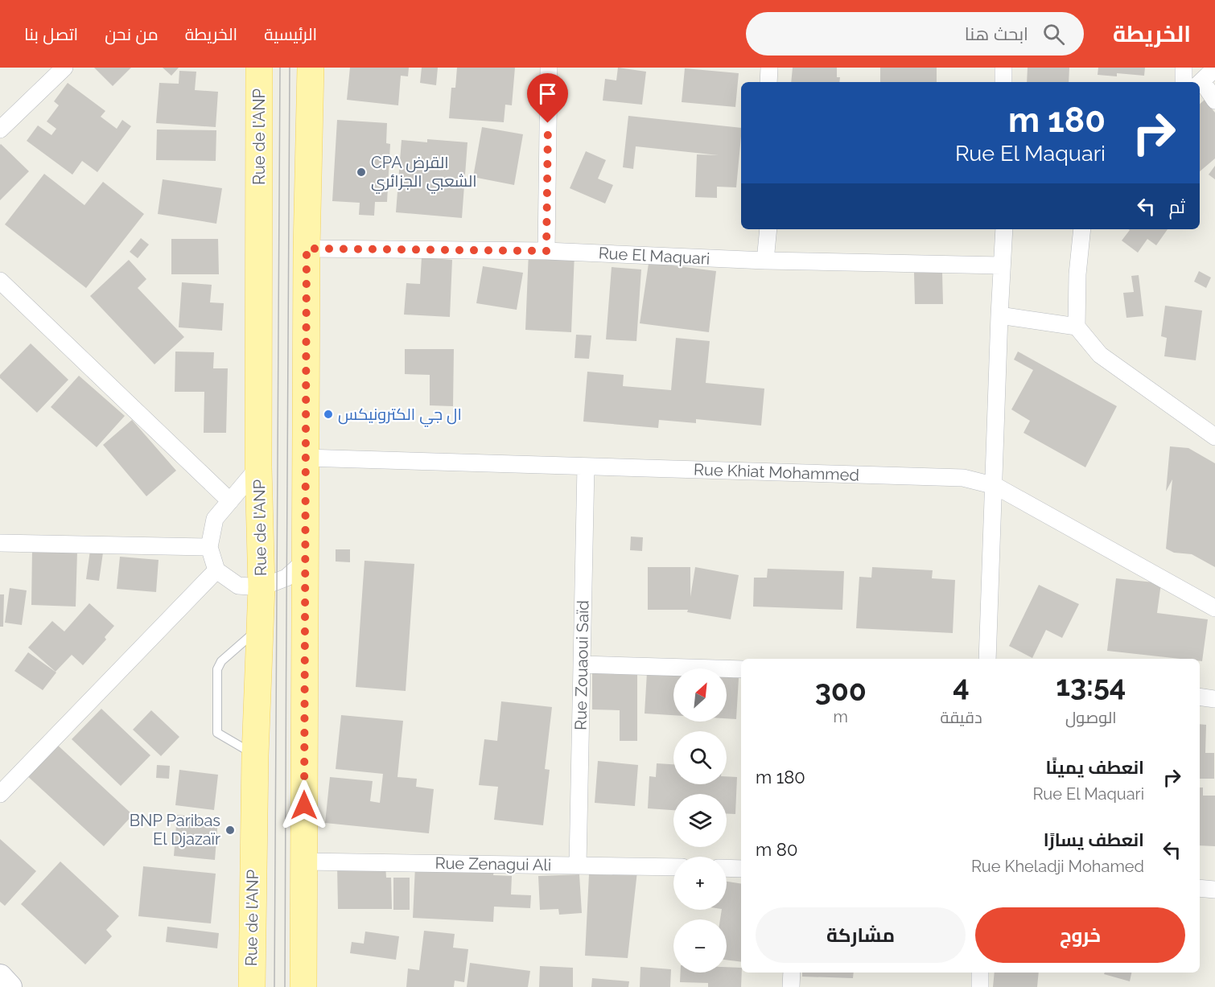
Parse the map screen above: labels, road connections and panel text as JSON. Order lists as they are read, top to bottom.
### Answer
{
  "streets": {
    "main road": ["Rue de l'ANP"],
    "street": [
      "Rue El Maquari",
      "Rue Khiat Mohammed",
      "Rue Zouaoui Saïd",
      "Rue Zenagui Ali"
    ]
  },
  "crossings": [
    ["Rue Khiat Mohammed", "Rue Zouaoui Saïd"],
    ["Rue Zouaoui Saïd", "Rue Zenagui Ali"]
  ],
  "places": ["CPA القرض الشعبي الجزائري", "ال جي الكترونيكس", "BNP Paribas El Djazaïr"],
  "north": "top right",
  "page": {
    "header": "الخريطة",
    "search": "ابحث هنا",
    "nav": [
      "الرئيسية",
      "الخريطة",
      "من نحن",
      "اتصل بنا"
    ],
    "turn": ["180 m", "Rue El Maquari"],
    "then": "ثم",
    "eta": [
      "13:54",
      "الوصول",
      "4",
      "دقيقة",
      "300",
      "m"
    ],
    "map_buttons": ["+", "−"],
    "list": [
      {
        "name": "انعطف يمينًا",
        "note": "Rue El Maquari",
        "value": "180 m"
      },
      {
        "name": "انعطف يسارًا",
        "note": "Rue Kheladji Mohamed",
        "value": "80 m"
      }
    ],
    "buttons": ["خروج", "مشاركة"]
  }
}
